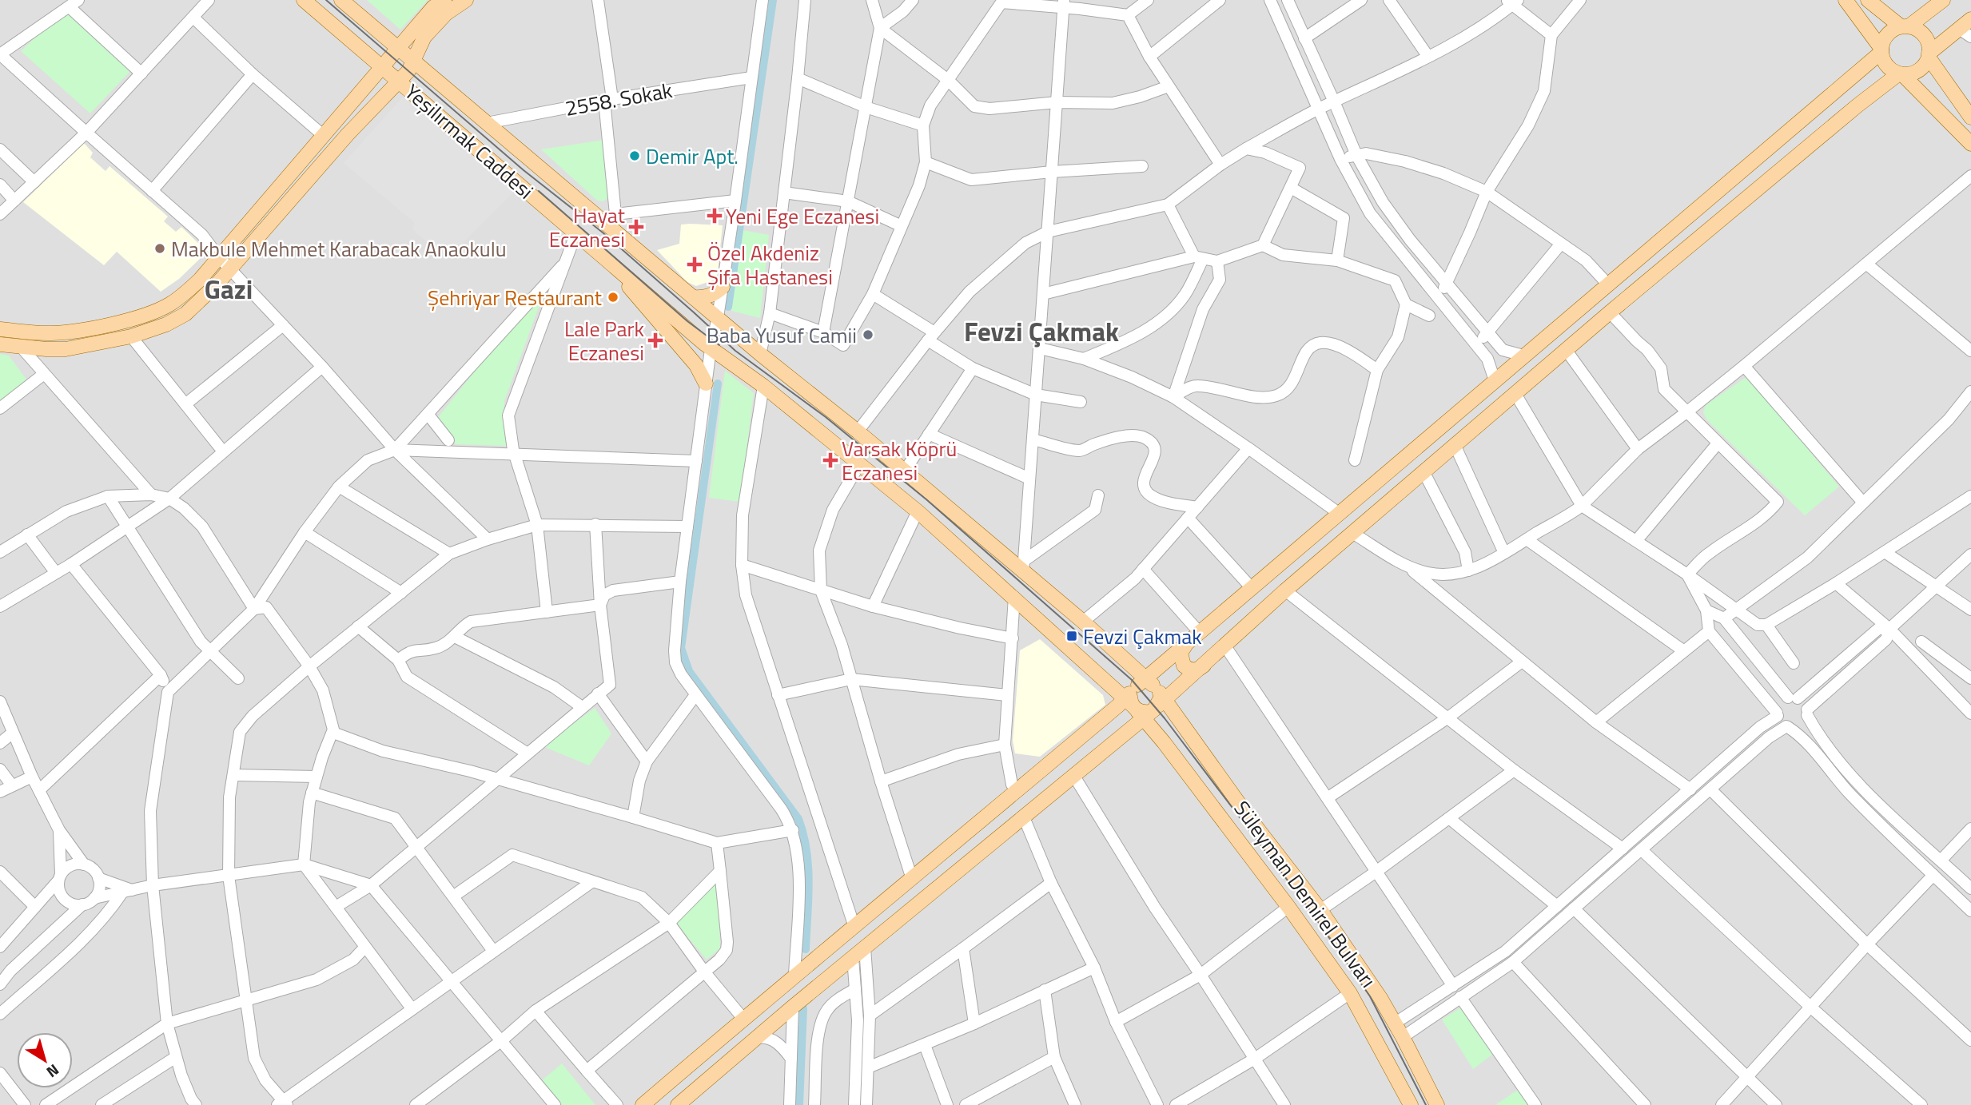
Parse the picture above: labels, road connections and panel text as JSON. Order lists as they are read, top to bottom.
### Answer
{
  "streets": {
    "main road": ["Yeşilırmak Caddesi", "Süleyman Demirel Bulvarı"],
    "street": ["2558. Sokak"]
  },
  "crossings": [
    ["2558. Sokak", "Yeşilırmak Caddesi"],
    ["Yeşilırmak Caddesi", "Süleyman Demirel Bulvarı"]
  ],
  "districts": ["Gazi", "Fevzi Çakmak"],
  "places": {
    "other": [
      "Demir Apt.",
      "Makbule Mehmet Karabacak Anaokulu",
      "Şehriyar Restaurant",
      "Baba Yusuf Camii"
    ],
    "health": [
      "Yeni Ege Eczanesi",
      "Hayat Eczanesi",
      "Özel Akdeniz Şifa Hastanesi",
      "Lale Park Eczanesi",
      "Varsak Köprü Eczanesi"
    ],
    "transit": ["Fevzi Çakmak"]
  },
  "north": "bottom right"
}
